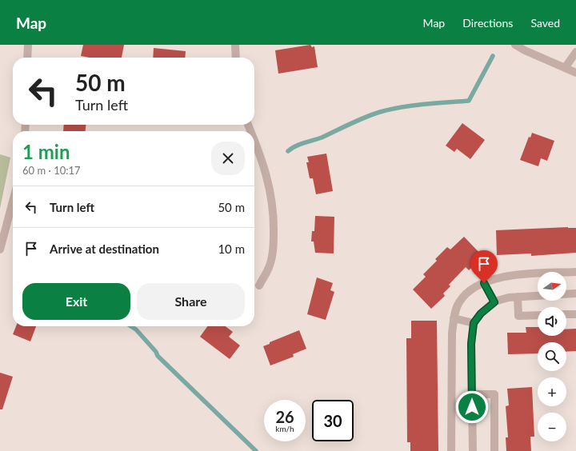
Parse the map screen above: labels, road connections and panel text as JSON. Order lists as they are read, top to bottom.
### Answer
{
  "north": "right",
  "page": {
    "header": "Map",
    "nav": ["Map", "Directions", "Saved"],
    "turn": ["50 m", "Turn left"],
    "heading": ["1 min", "60 m · 10:17"],
    "list": [
      {
        "name": "Turn left",
        "value": "50 m"
      },
      {
        "name": "Arrive at destination",
        "value": "10 m"
      }
    ],
    "map_buttons": ["+", "−"],
    "buttons": ["Exit", "Share"],
    "speed": "26 km/h",
    "limit": "30"
  }
}
